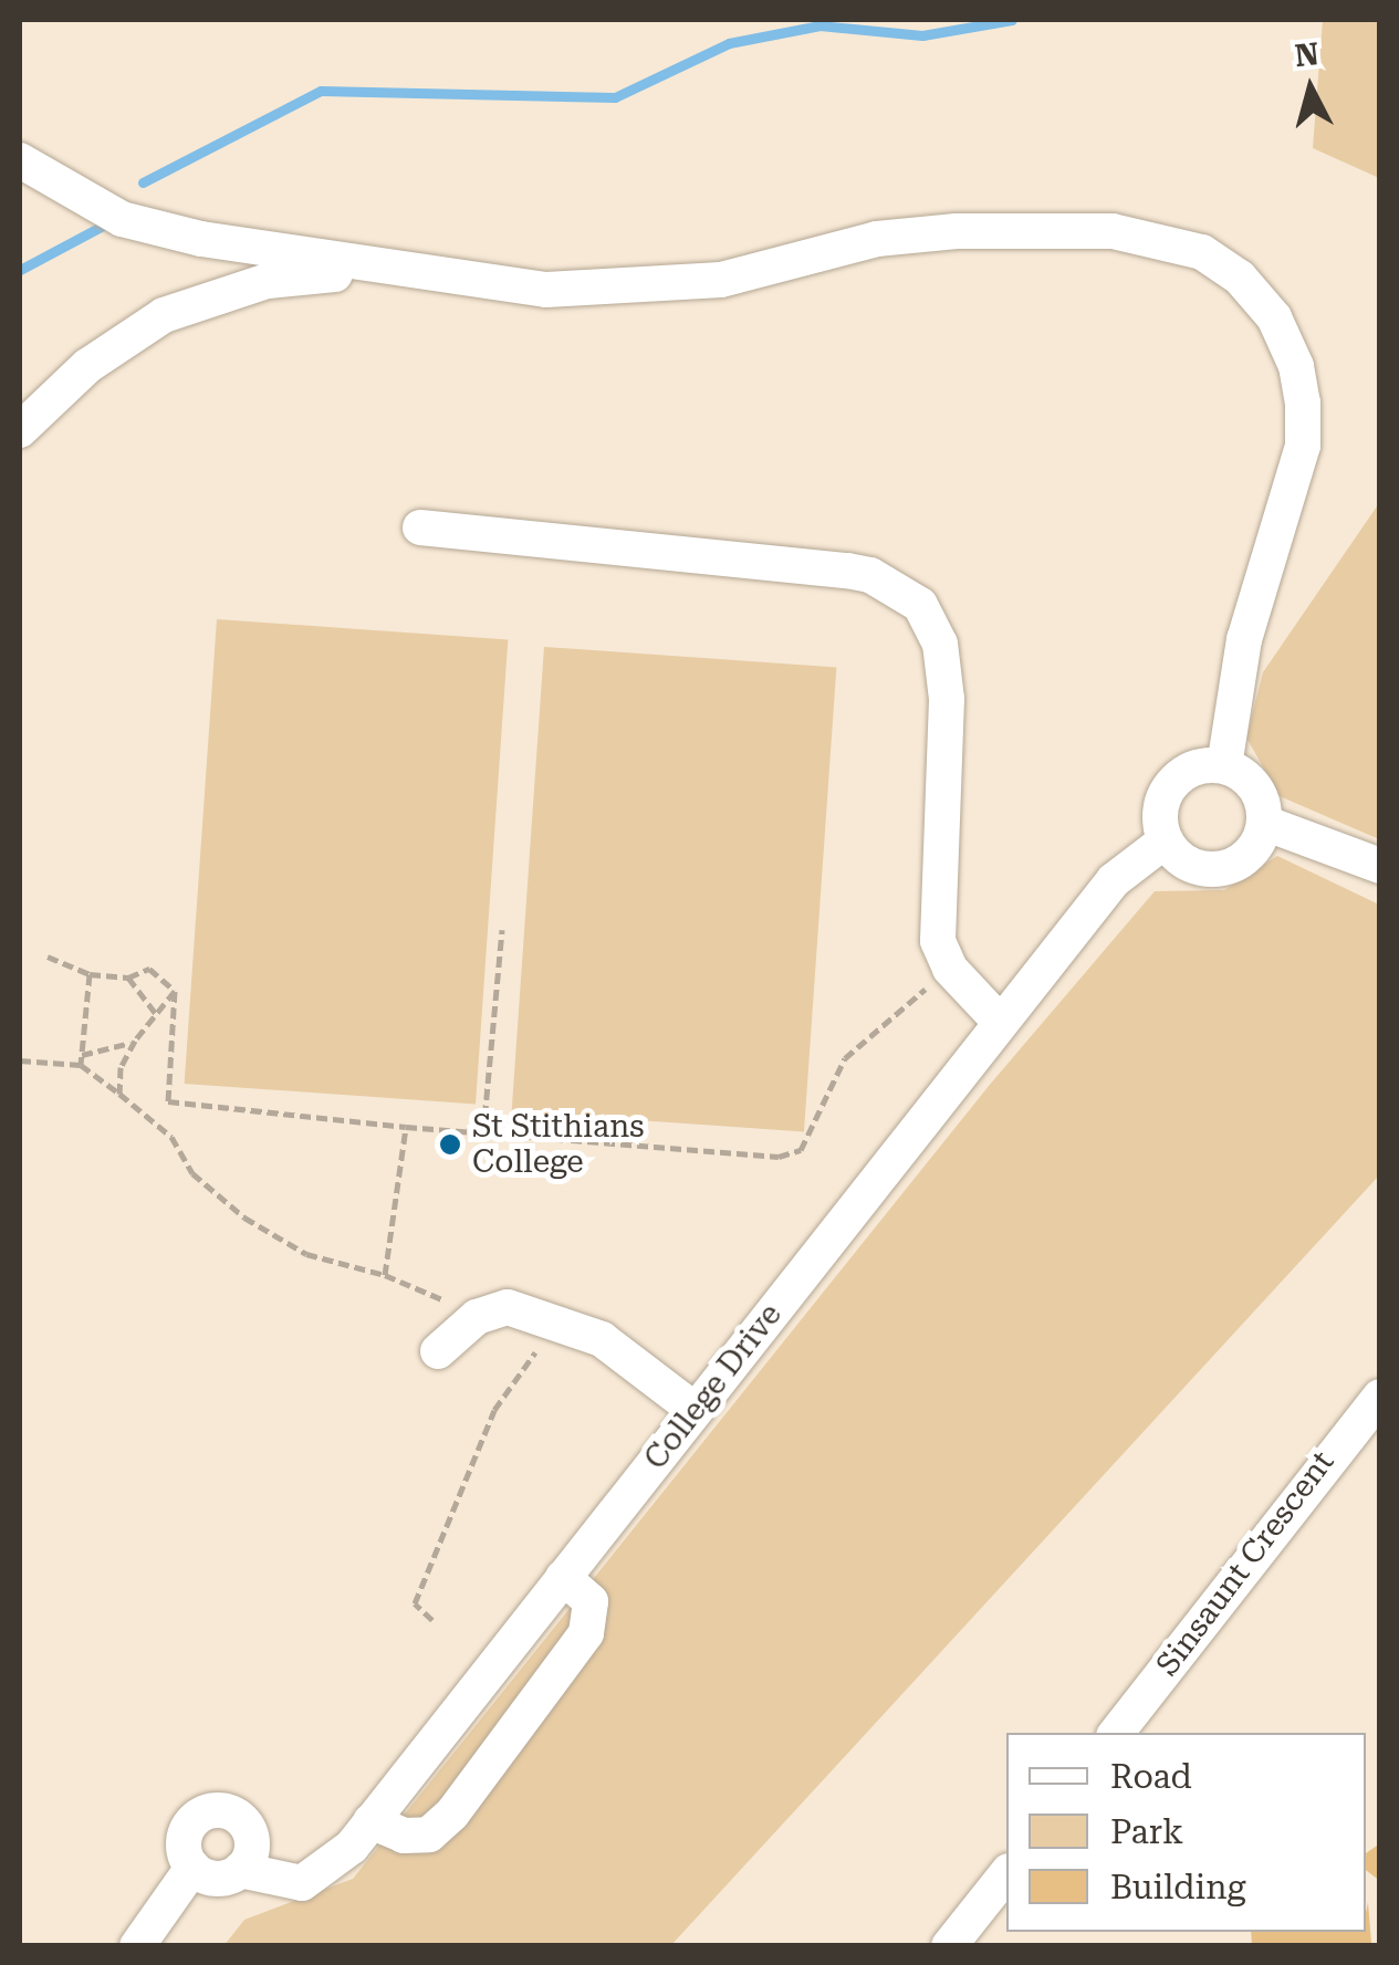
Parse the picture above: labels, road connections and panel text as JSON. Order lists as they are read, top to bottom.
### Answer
{
  "streets": {
    "street": ["College Drive", "Sinsaunt Crescent"]
  },
  "places": ["St Stithians College"],
  "legend": ["Road", "Park", "Building"],
  "north": "top"
}
